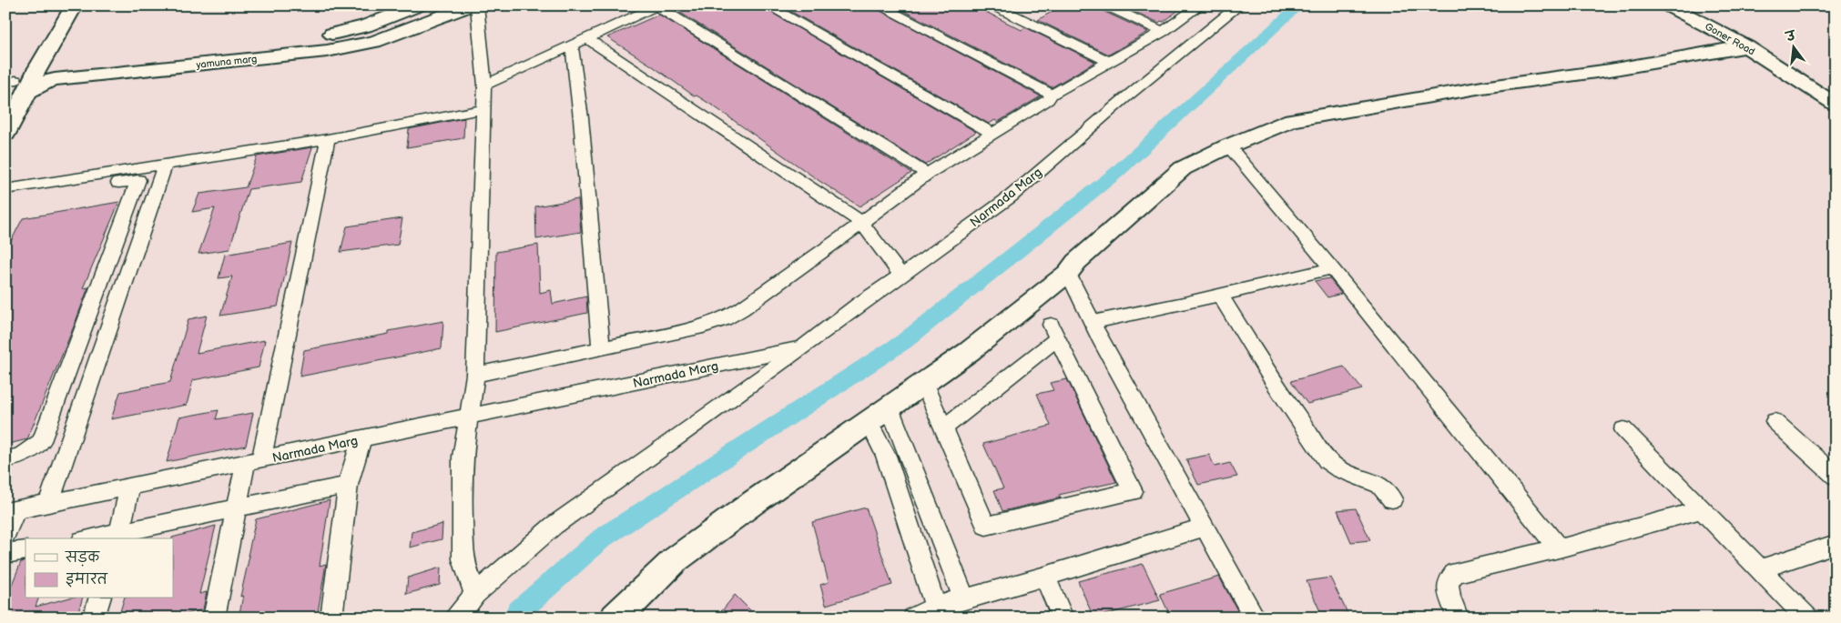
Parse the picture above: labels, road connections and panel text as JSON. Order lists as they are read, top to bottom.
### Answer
{
  "streets": {
    "street": ["Goner Road", "yamuna marg", "Narmada Marg"]
  },
  "legend": ["सड़क", "इमारत"],
  "north": "top"
}
